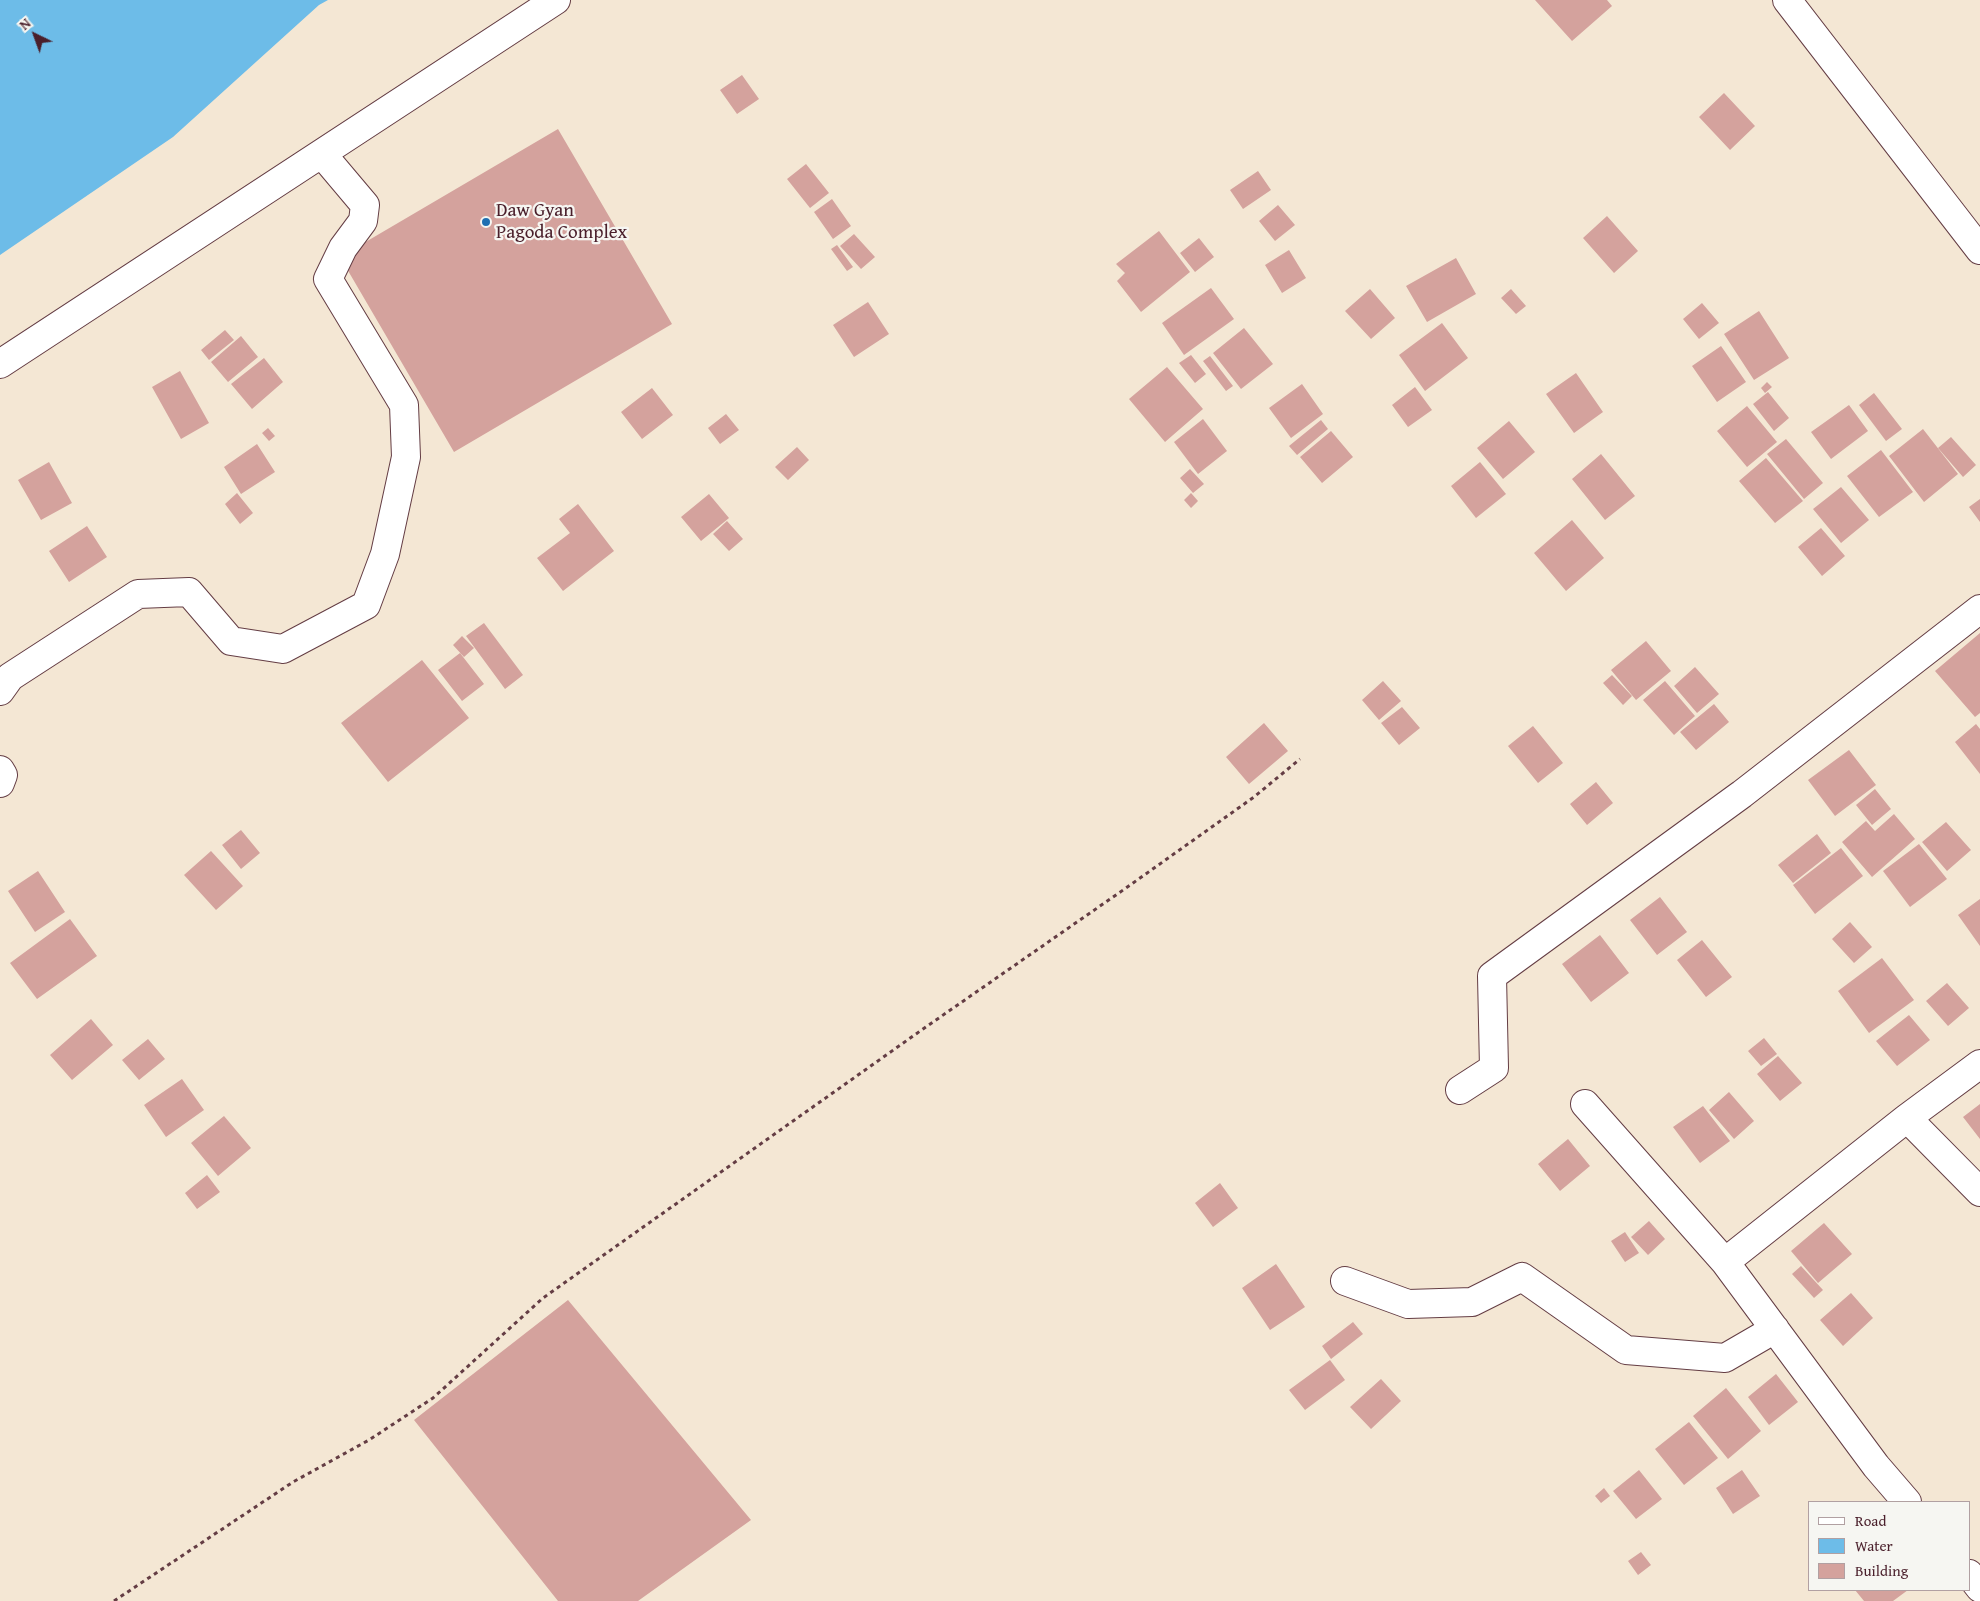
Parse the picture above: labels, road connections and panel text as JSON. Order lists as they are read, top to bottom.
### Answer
{
  "places": ["Daw Gyan Pagoda Complex"],
  "legend": ["Road", "Water", "Building"],
  "north": "top left"
}
